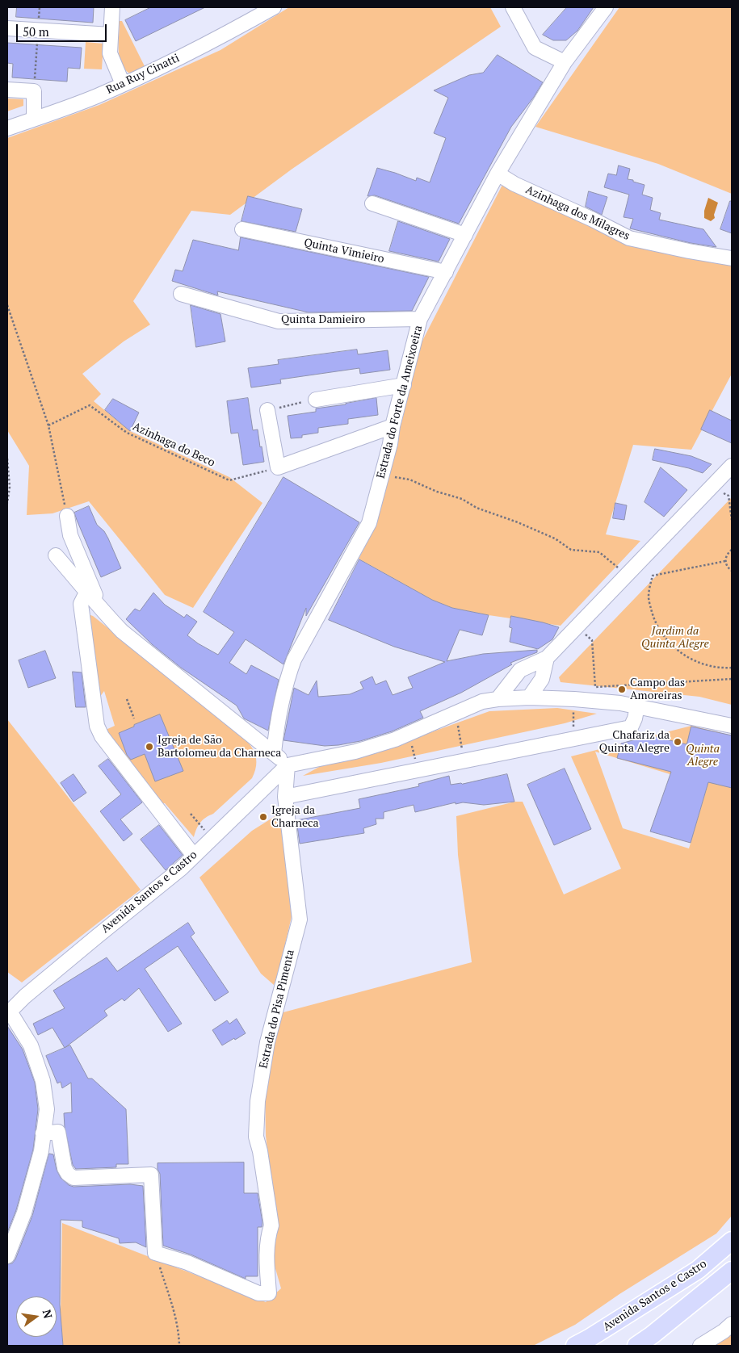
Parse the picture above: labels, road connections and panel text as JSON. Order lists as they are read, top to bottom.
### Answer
{
  "streets": {
    "main road": ["Avenida Santos e Castro"],
    "street": [
      "Rua Ruy Cinatti",
      "Azinhaga dos Milagres",
      "Quinta Vimieiro",
      "Quinta Damieiro",
      "Estrada do Forte da Ameixoeira",
      "Estrada do Pisa Pimenta"
    ],
    "path": ["Azinhaga do Beco"]
  },
  "crossings": [
    ["Azinhaga dos Milagres", "Estrada do Forte da Ameixoeira"],
    ["Quinta Vimieiro", "Estrada do Forte da Ameixoeira"],
    ["Quinta Damieiro", "Estrada do Forte da Ameixoeira"],
    ["Avenida Santos e Castro", "Estrada do Pisa Pimenta"]
  ],
  "parks": ["Jardim da Quinta Alegre", "Quinta Alegre"],
  "places": [
    "Campo das Amoreiras",
    "Chafariz da Quinta Alegre",
    "Igreja de São Bartolomeu da Charneca",
    "Igreja da Charneca"
  ],
  "scale_bar": "50 m",
  "north": "right"
}
